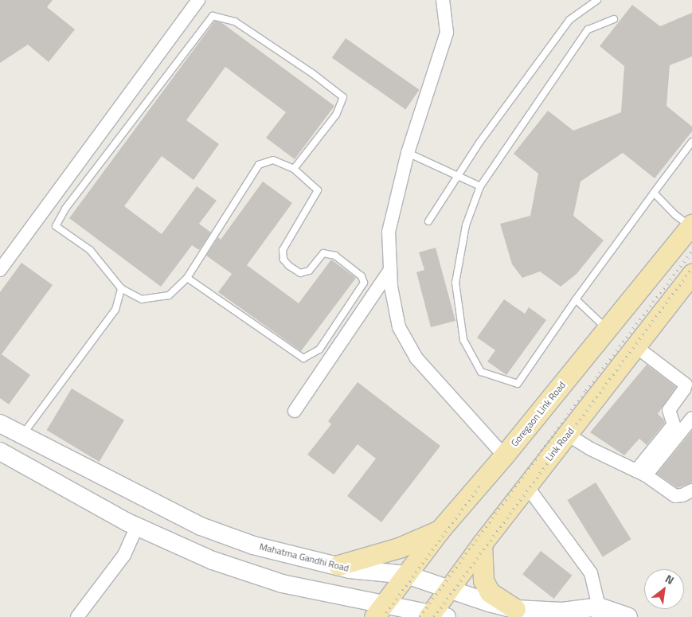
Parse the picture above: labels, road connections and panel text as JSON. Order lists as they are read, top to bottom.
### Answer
{
  "streets": {
    "main road": ["Goregaon Link Road", "Link Road", "Mahatma Gandhi Road"]
  },
  "crossings": [
    ["Goregaon Link Road", "Mahatma Gandhi Road"],
    ["Link Road", "Mahatma Gandhi Road"]
  ],
  "north": "top right"
}
